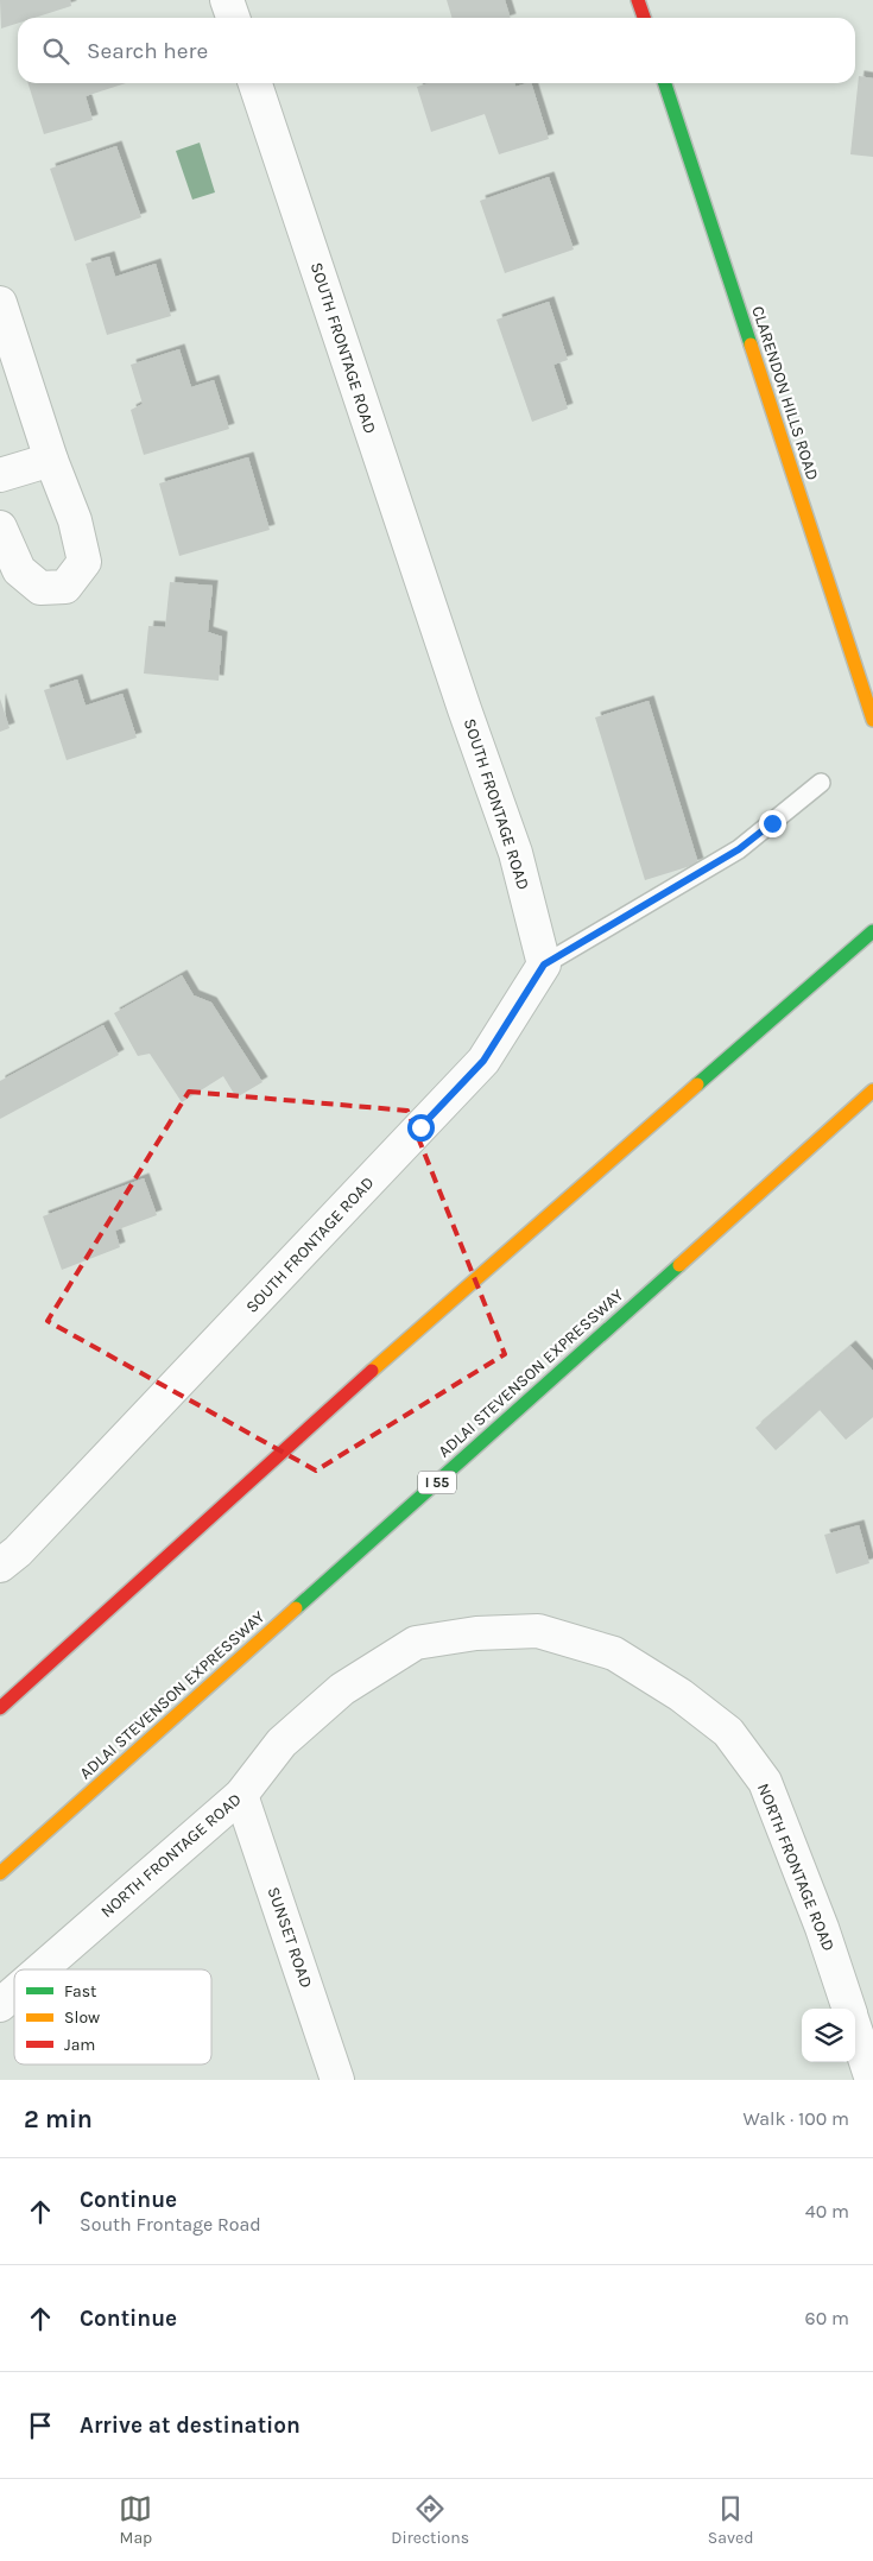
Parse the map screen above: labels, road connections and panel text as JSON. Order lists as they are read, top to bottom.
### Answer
{
  "streets": {
    "main road": ["CLARENDON HILLS ROAD", "ADLAI STEVENSON EXPRESSWAY", "I 55"],
    "street": ["SOUTH FRONTAGE ROAD", "NORTH FRONTAGE ROAD", "SUNSET ROAD"]
  },
  "crossings": [
    ["NORTH FRONTAGE ROAD", "SUNSET ROAD"]
  ],
  "legend": ["Fast", "Slow", "Jam"],
  "page": {
    "search": "Search here",
    "heading": ["2 min", "Walk · 100 m"],
    "list": [
      ["Continue", "South Frontage Road", "40 m"],
      ["Continue", "60 m"],
      "Arrive at destination"
    ],
    "nav": ["Map", "Directions", "Saved"]
  }
}
